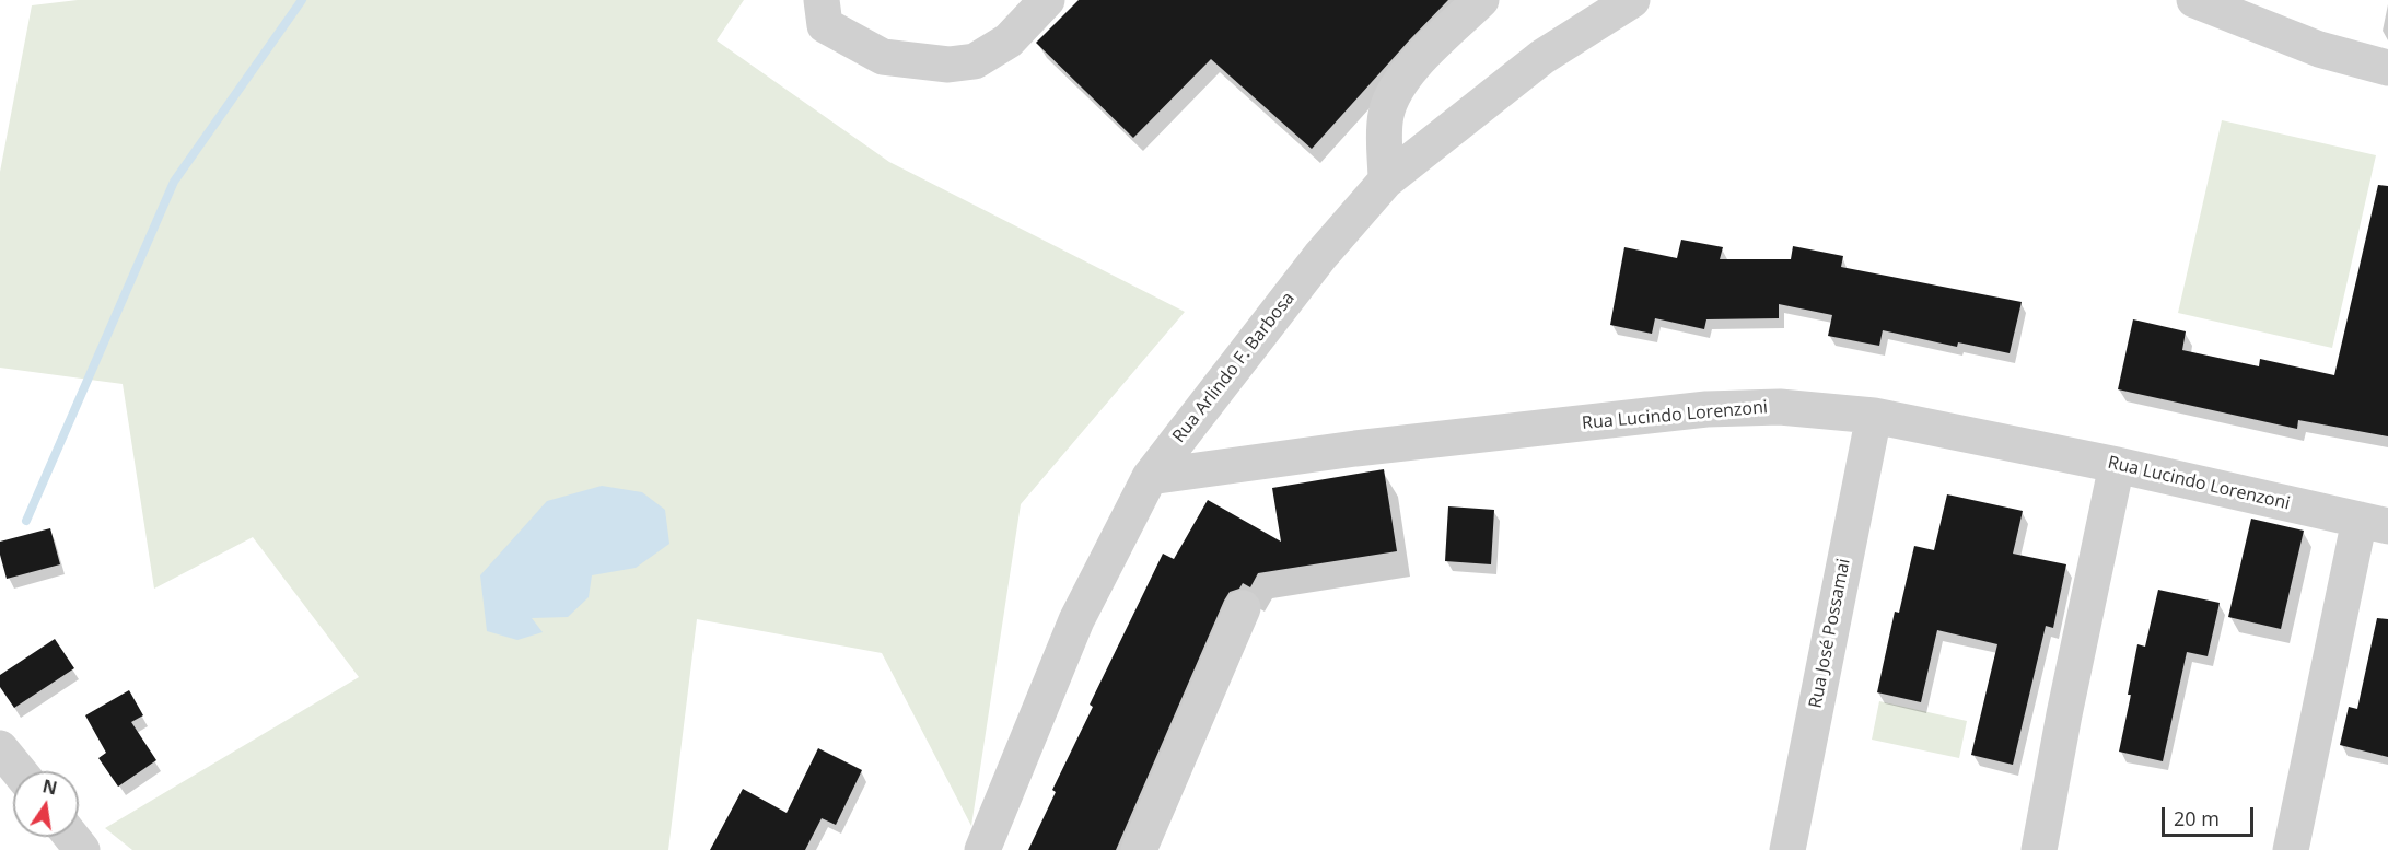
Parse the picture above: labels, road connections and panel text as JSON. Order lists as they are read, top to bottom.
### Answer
{
  "streets": {
    "street": ["Rua Arlindo F. Barbosa", "Rua Lucindo Lorenzoni", "Rua José Possamai"]
  },
  "crossings": [
    ["Rua Arlindo F. Barbosa", "Rua Lucindo Lorenzoni"],
    ["Rua Lucindo Lorenzoni", "Rua José Possamai"]
  ],
  "scale_bar": "20 m",
  "north": "top"
}
